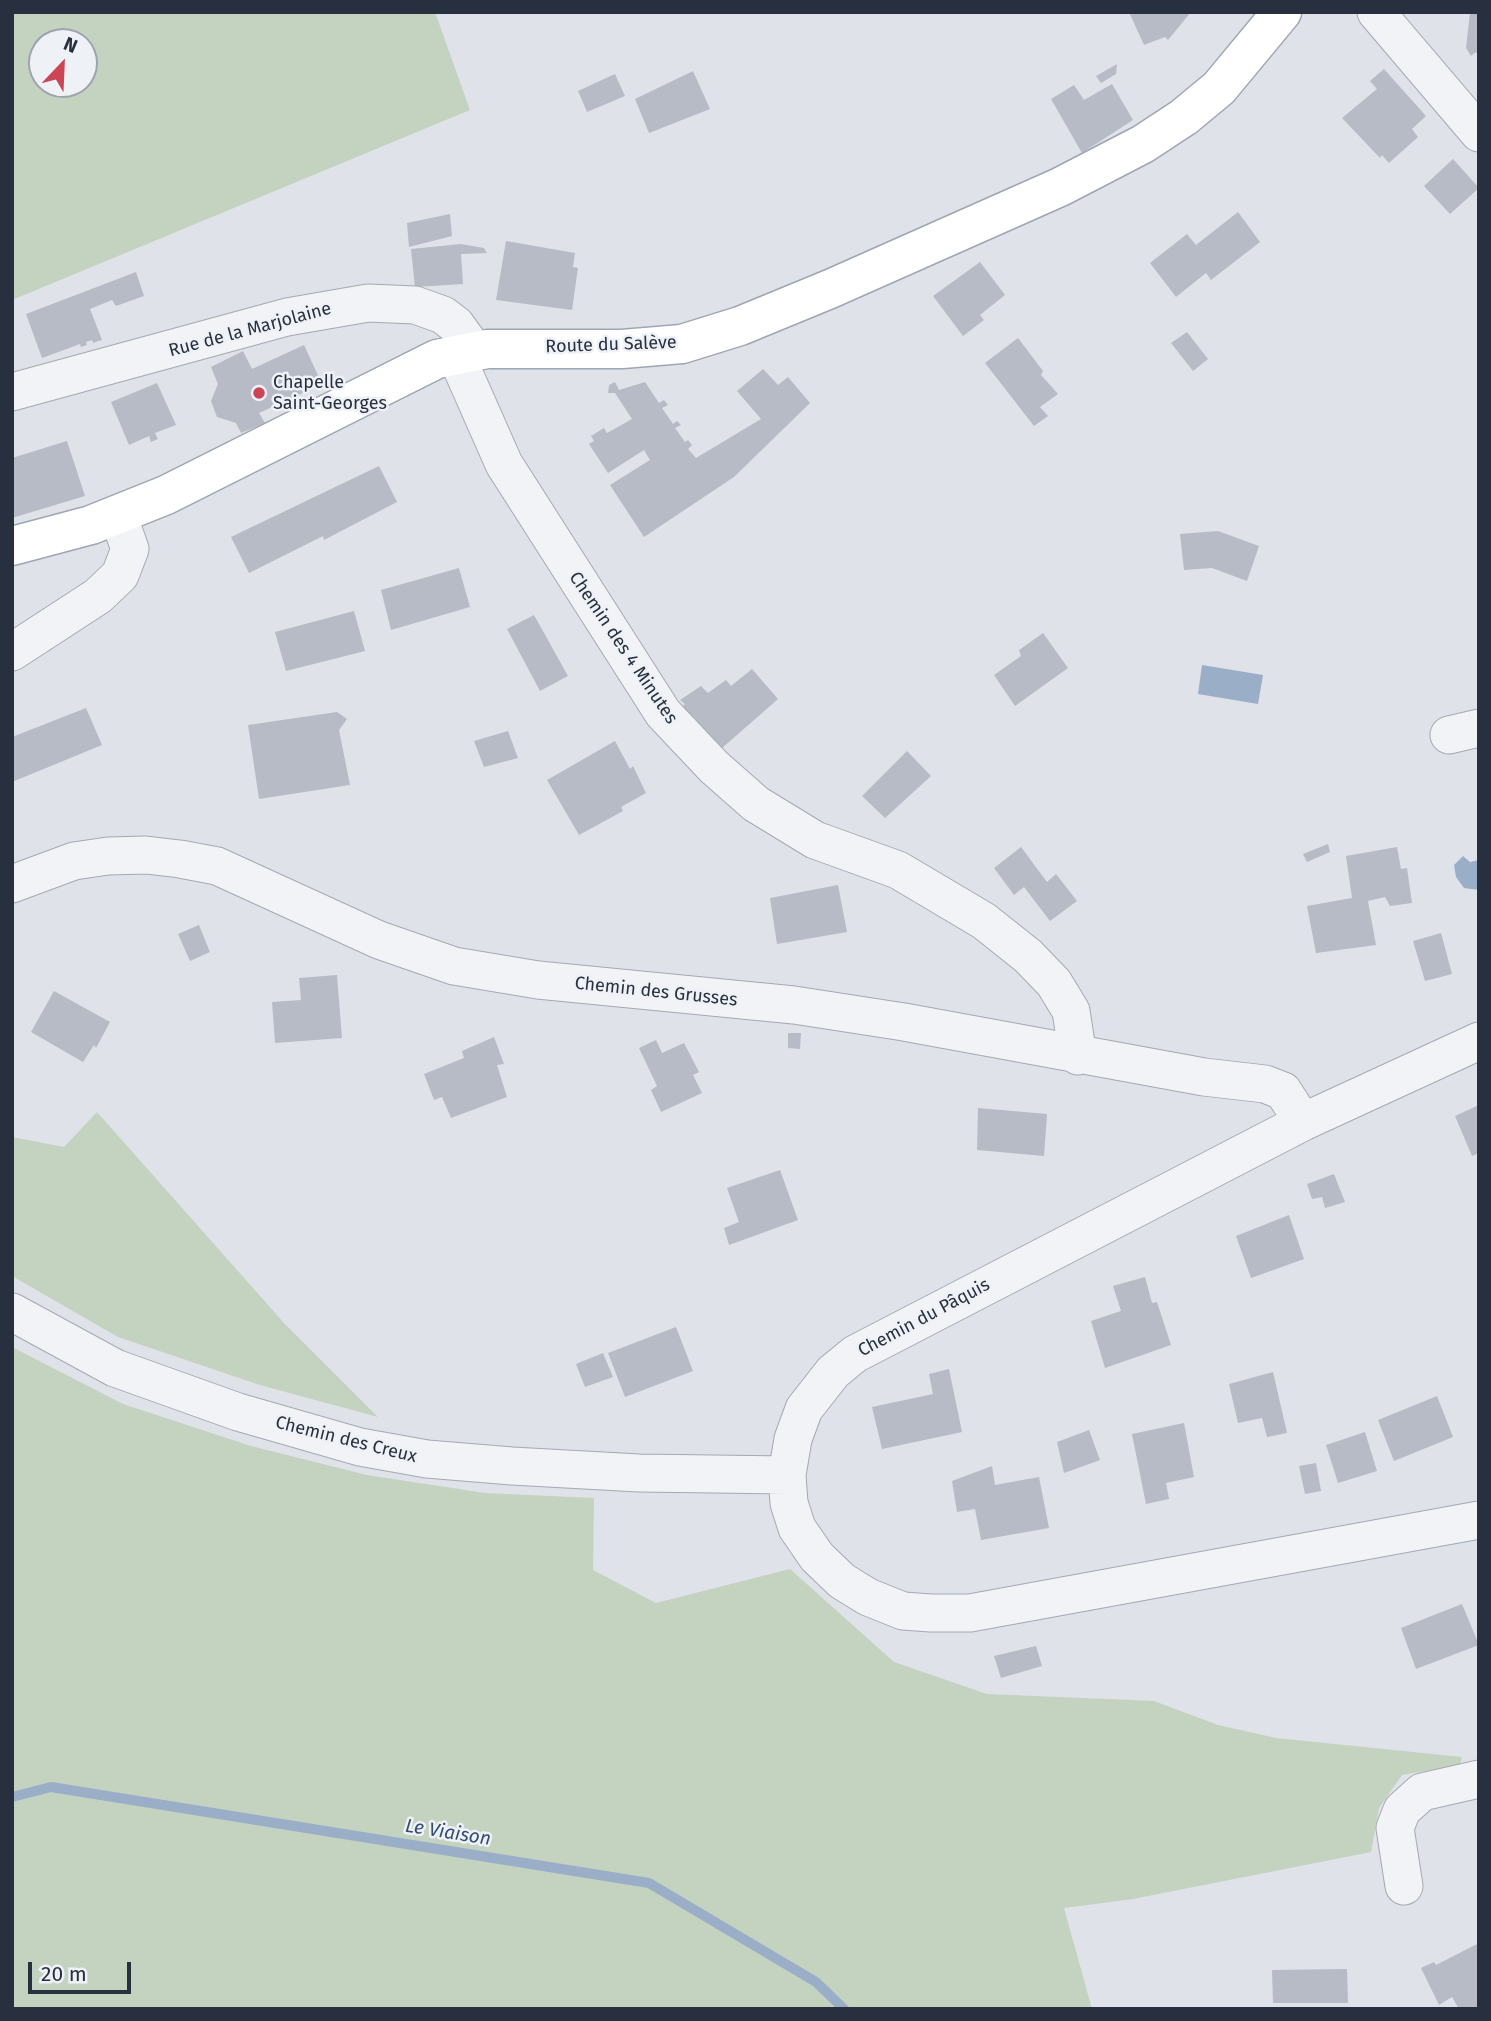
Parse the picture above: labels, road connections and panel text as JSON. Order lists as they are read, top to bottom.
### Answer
{
  "streets": {
    "main road": ["Route du Salève"],
    "street": [
      "Rue de la Marjolaine",
      "Chemin des 4 Minutes",
      "Chemin des Grusses",
      "Chemin du Pâquis",
      "Chemin des Creux"
    ]
  },
  "crossings": [
    ["Rue de la Marjolaine", "Route du Salève"],
    ["Rue de la Marjolaine", "Chemin des 4 Minutes"],
    ["Route du Salève", "Chemin des 4 Minutes"],
    ["Chemin des 4 Minutes", "Chemin des Grusses"],
    ["Chemin des Grusses", "Chemin du Pâquis"],
    ["Chemin du Pâquis", "Chemin des Creux"]
  ],
  "water": ["Le Viaison"],
  "places": ["Chapelle Saint-Georges"],
  "scale_bar": "20 m",
  "north": "top right"
}
